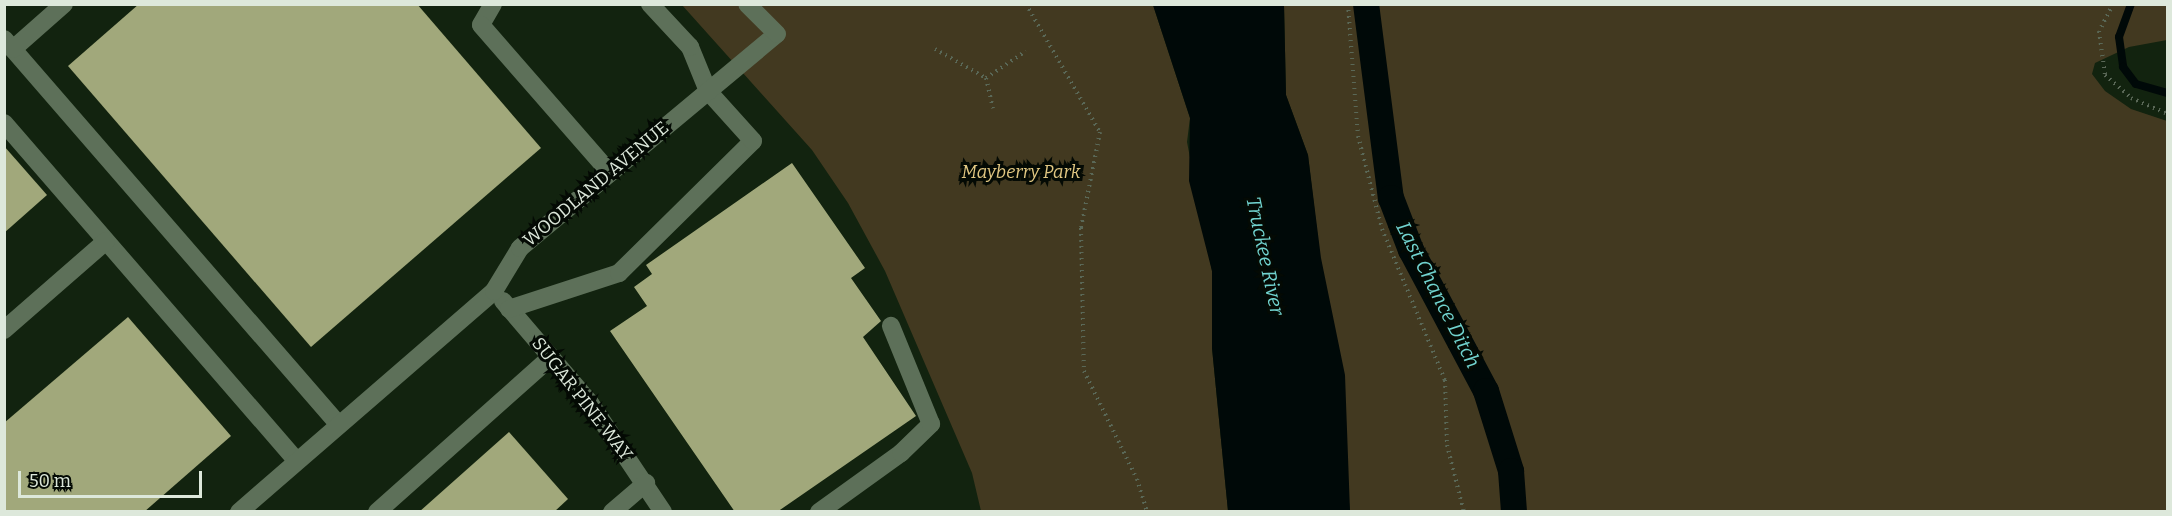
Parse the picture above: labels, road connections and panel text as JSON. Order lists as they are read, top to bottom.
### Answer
{
  "streets": {
    "street": ["WOODLAND AVENUE", "SUGAR PINE WAY"]
  },
  "crossings": [
    ["WOODLAND AVENUE", "SUGAR PINE WAY"]
  ],
  "water": ["Truckee River", "Last Chance Ditch"],
  "parks": ["Mayberry Park"],
  "scale_bar": "50 m"
}
